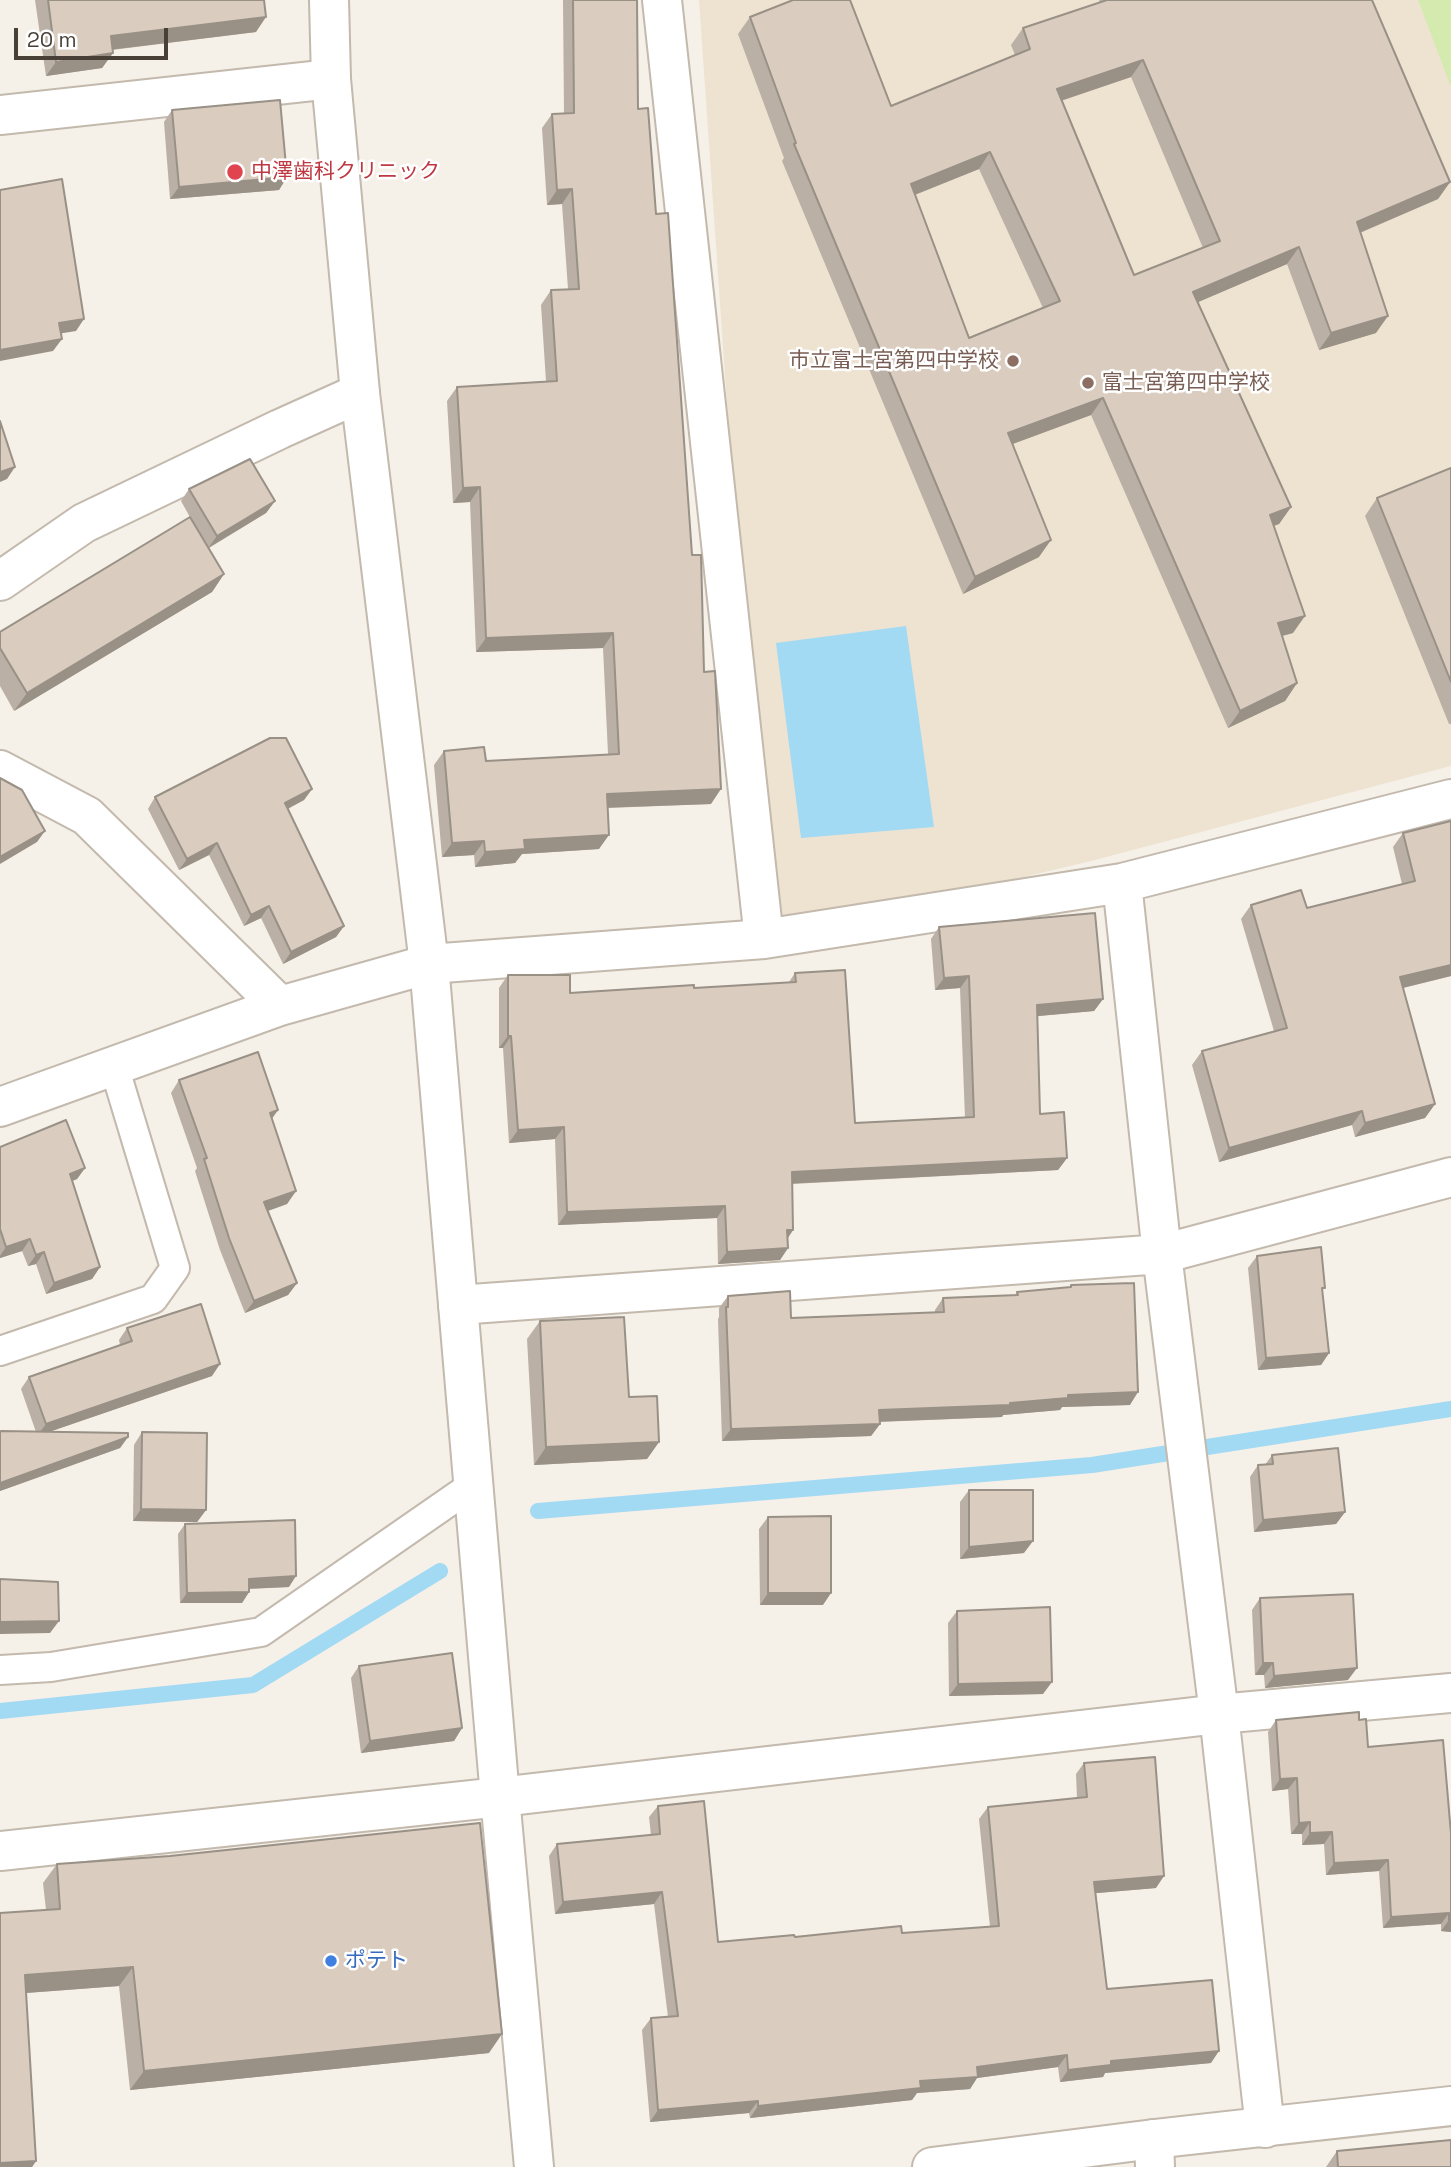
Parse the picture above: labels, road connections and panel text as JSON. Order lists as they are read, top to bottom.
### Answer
{
  "places": [
    "中澤歯科クリニック",
    "市立富士宮第四中学校",
    "富士宮第四中学校",
    "ポテト"
  ],
  "scale_bar": "20 m"
}
